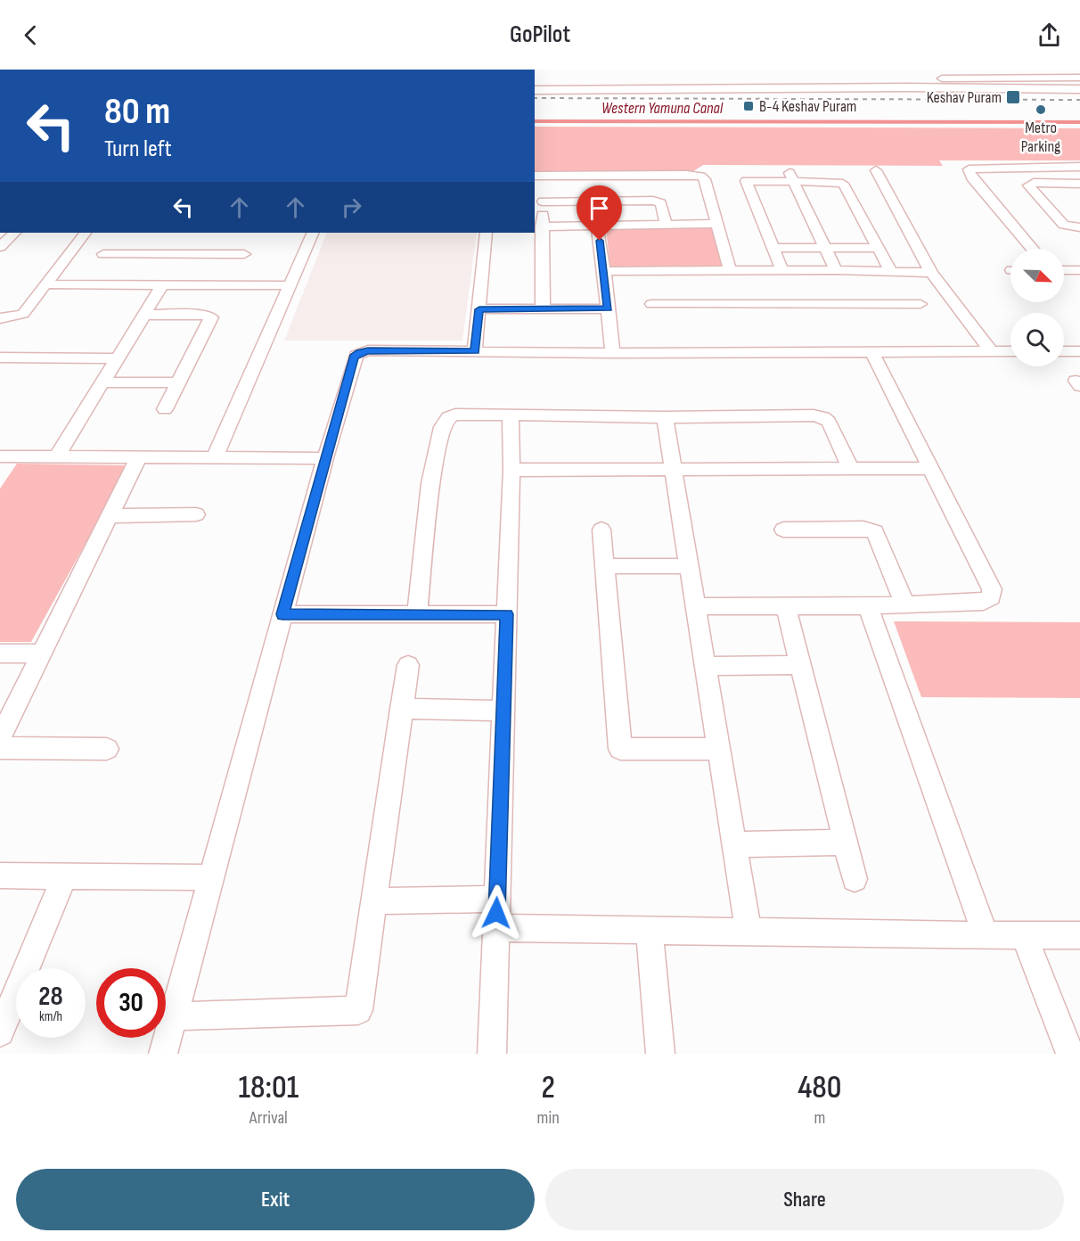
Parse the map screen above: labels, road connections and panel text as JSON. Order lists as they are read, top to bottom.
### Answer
{
  "water": ["Western Yamuna Canal"],
  "places": {
    "transit": ["Keshav Puram", "B-4 Keshav Puram"],
    "other": ["Metro Parking"]
  },
  "north": "bottom right",
  "page": {
    "header": "GoPilot",
    "turn": ["80 m", "Turn left"],
    "speed": "28 km/h",
    "limit": "30",
    "eta": [
      "18:01",
      "Arrival",
      "2",
      "min",
      "480",
      "m"
    ],
    "buttons": ["Exit", "Share"]
  }
}
